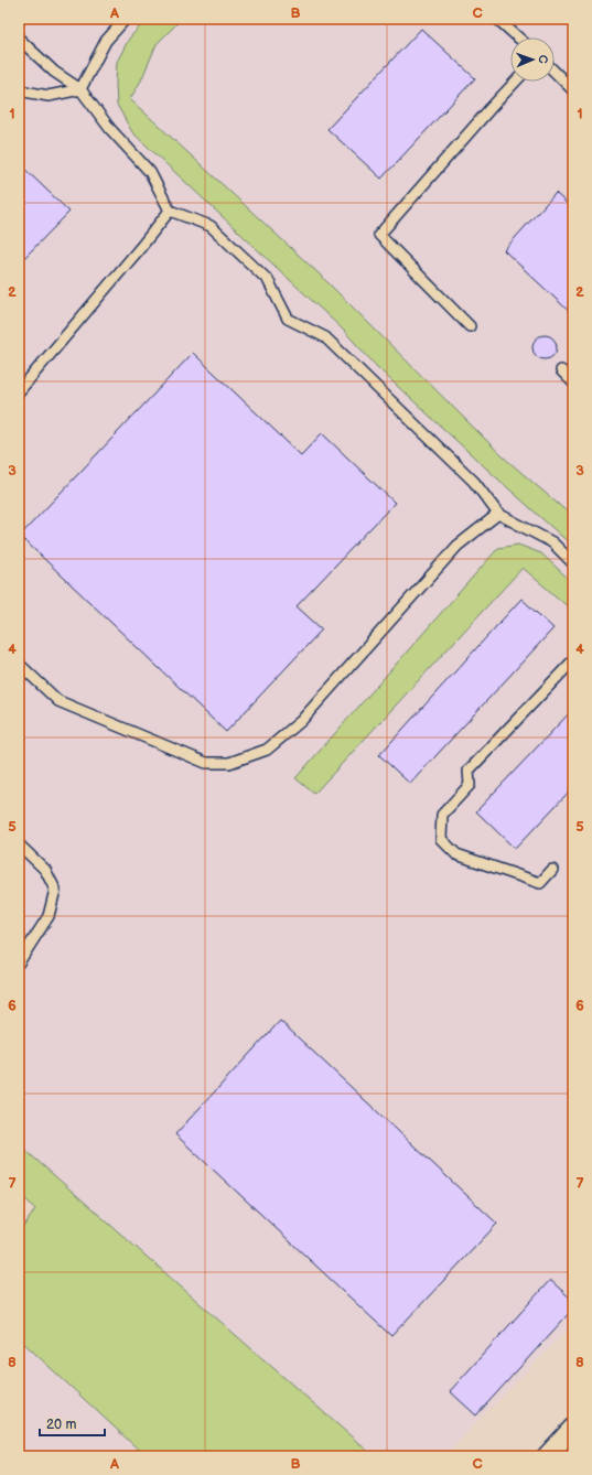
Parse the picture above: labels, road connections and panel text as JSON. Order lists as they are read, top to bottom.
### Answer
{
  "scale_bar": "20 m",
  "north": "right",
  "grid": {
    "columns": ["A", "B", "C"],
    "rows": [
      "1",
      "2",
      "3",
      "4",
      "5",
      "6",
      "7",
      "8"
    ]
  }
}
